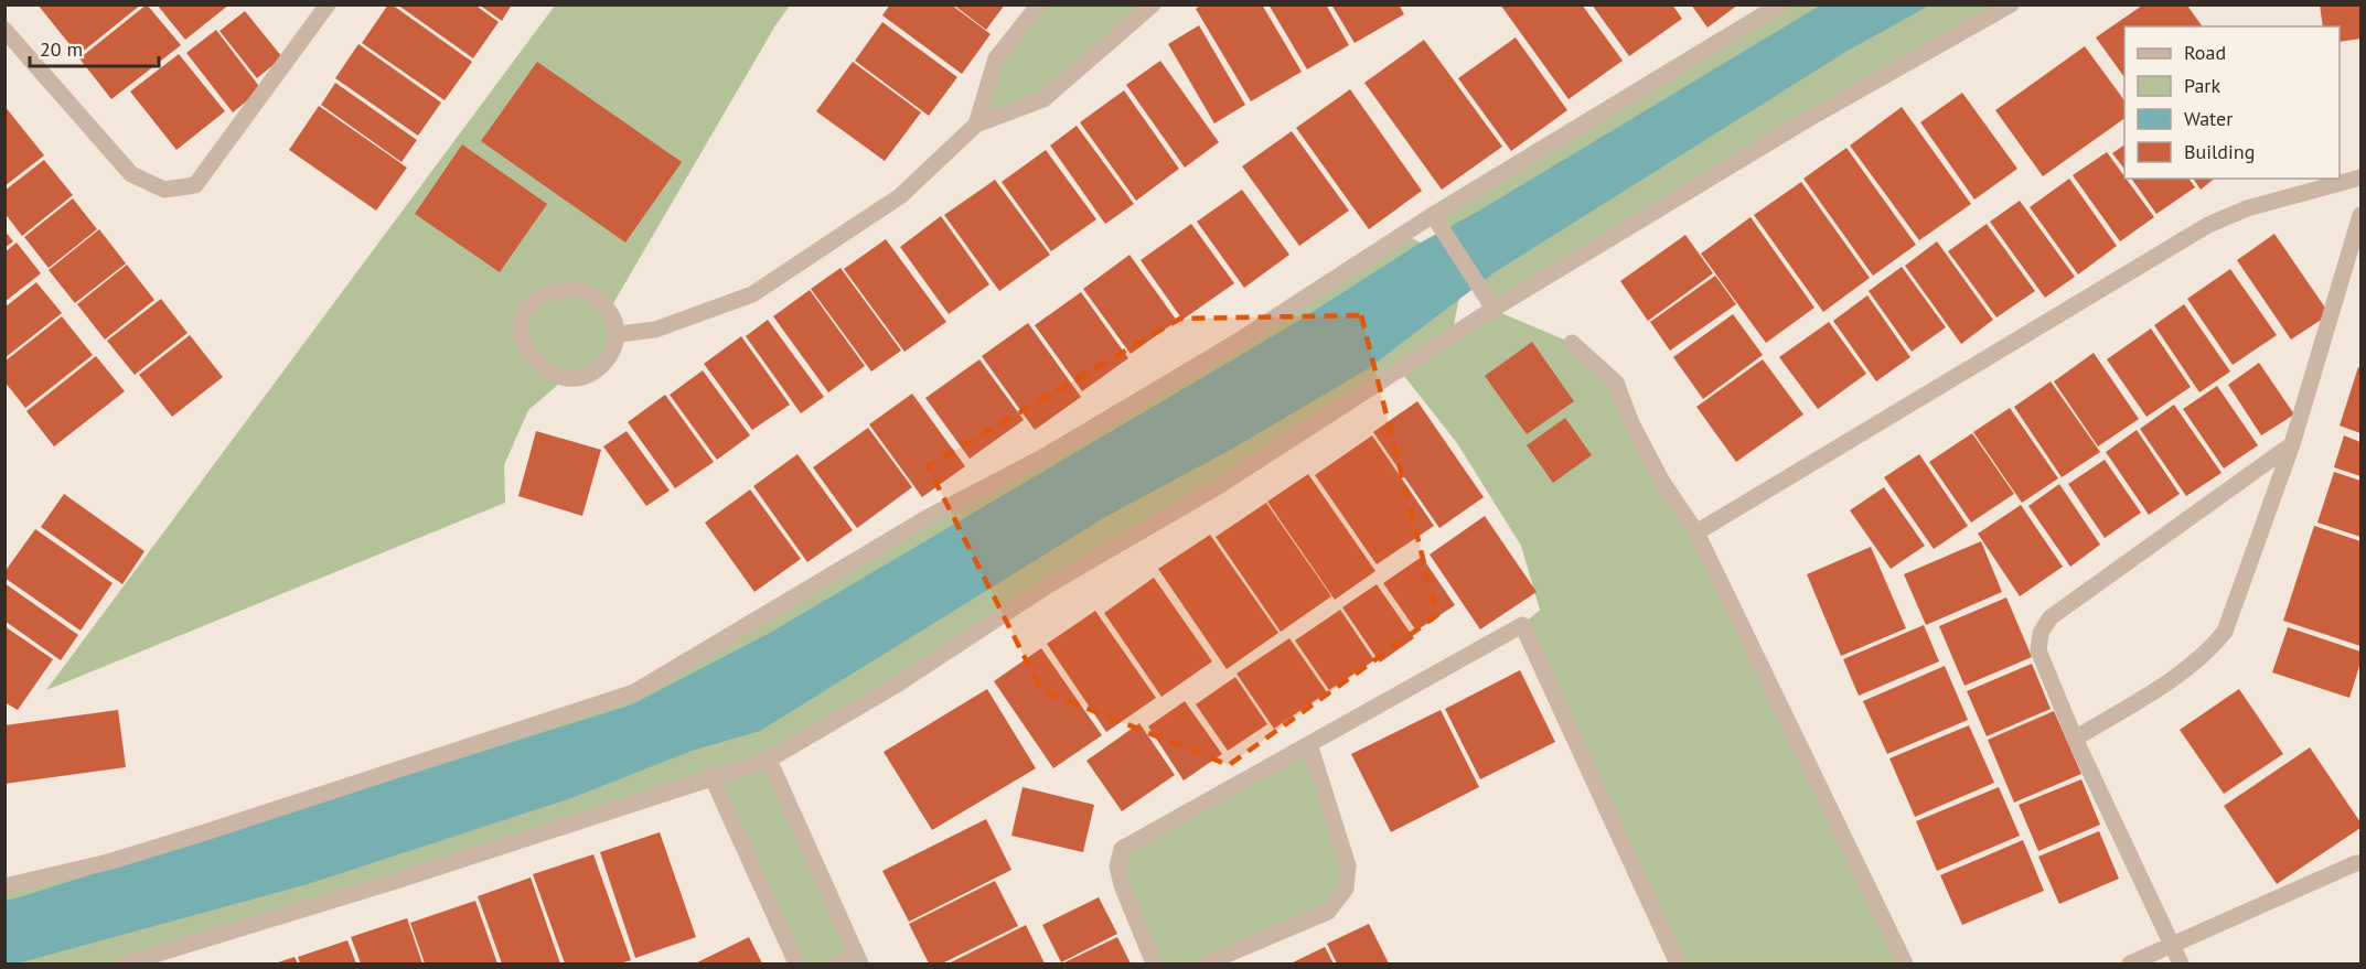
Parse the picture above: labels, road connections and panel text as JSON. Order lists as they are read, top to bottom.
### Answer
{
  "legend": [
    "Road",
    "Park",
    "Water",
    "Building"
  ],
  "scale_bar": "20 m"
}
